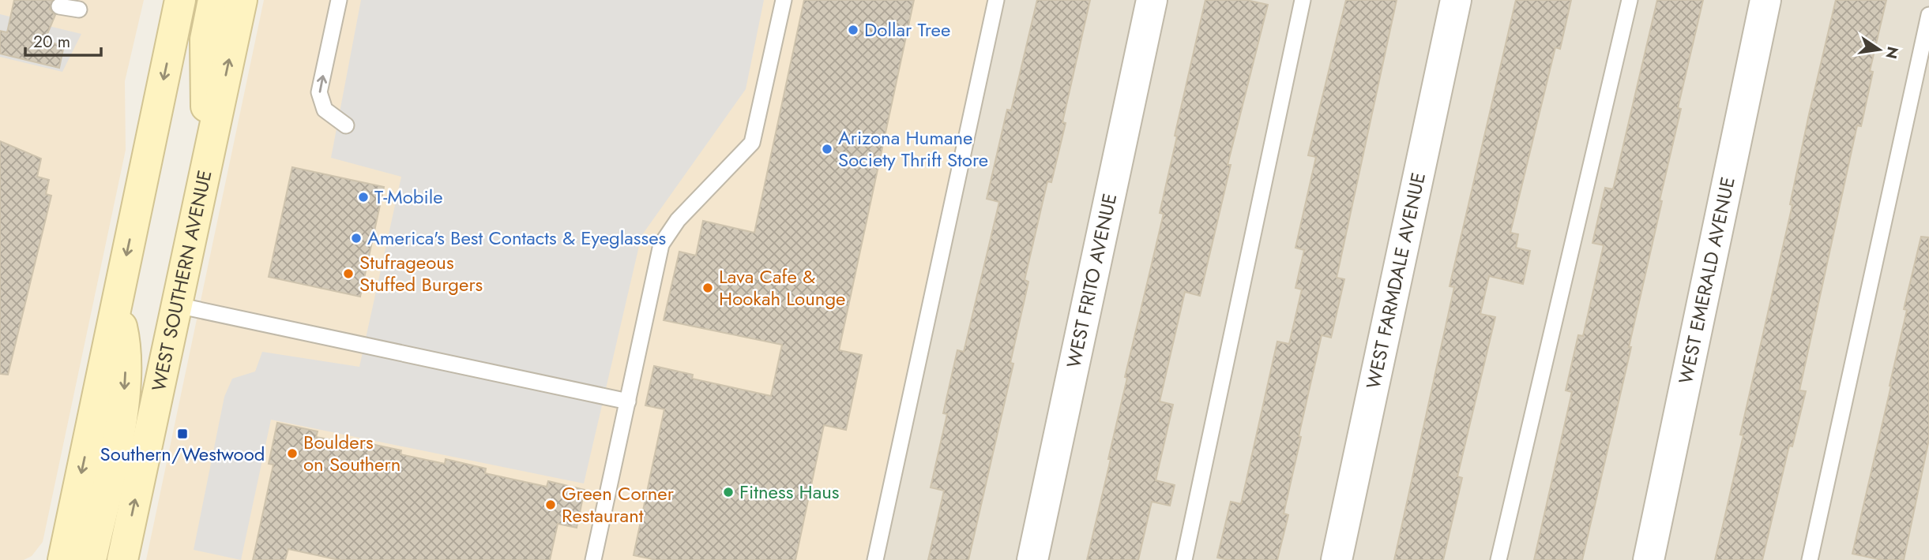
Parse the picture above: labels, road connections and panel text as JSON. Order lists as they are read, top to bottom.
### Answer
{
  "streets": {
    "main road": ["WEST SOUTHERN AVENUE"],
    "street": ["WEST FRITO AVENUE", "WEST FARMDALE AVENUE", "WEST EMERALD AVENUE"]
  },
  "places": {
    "other": [
      "Dollar Tree",
      "Arizona Humane Society Thrift Store",
      "T-Mobile",
      "America's Best Contacts & Eyeglasses",
      "Stufrageous Stuffed Burgers",
      "Lava Cafe & Hookah Lounge",
      "Boulders on Southern",
      "Fitness Haus",
      "Green Corner Restaurant"
    ],
    "transit": ["Southern/Westwood"]
  },
  "scale_bar": "20 m",
  "north": "right"
}
